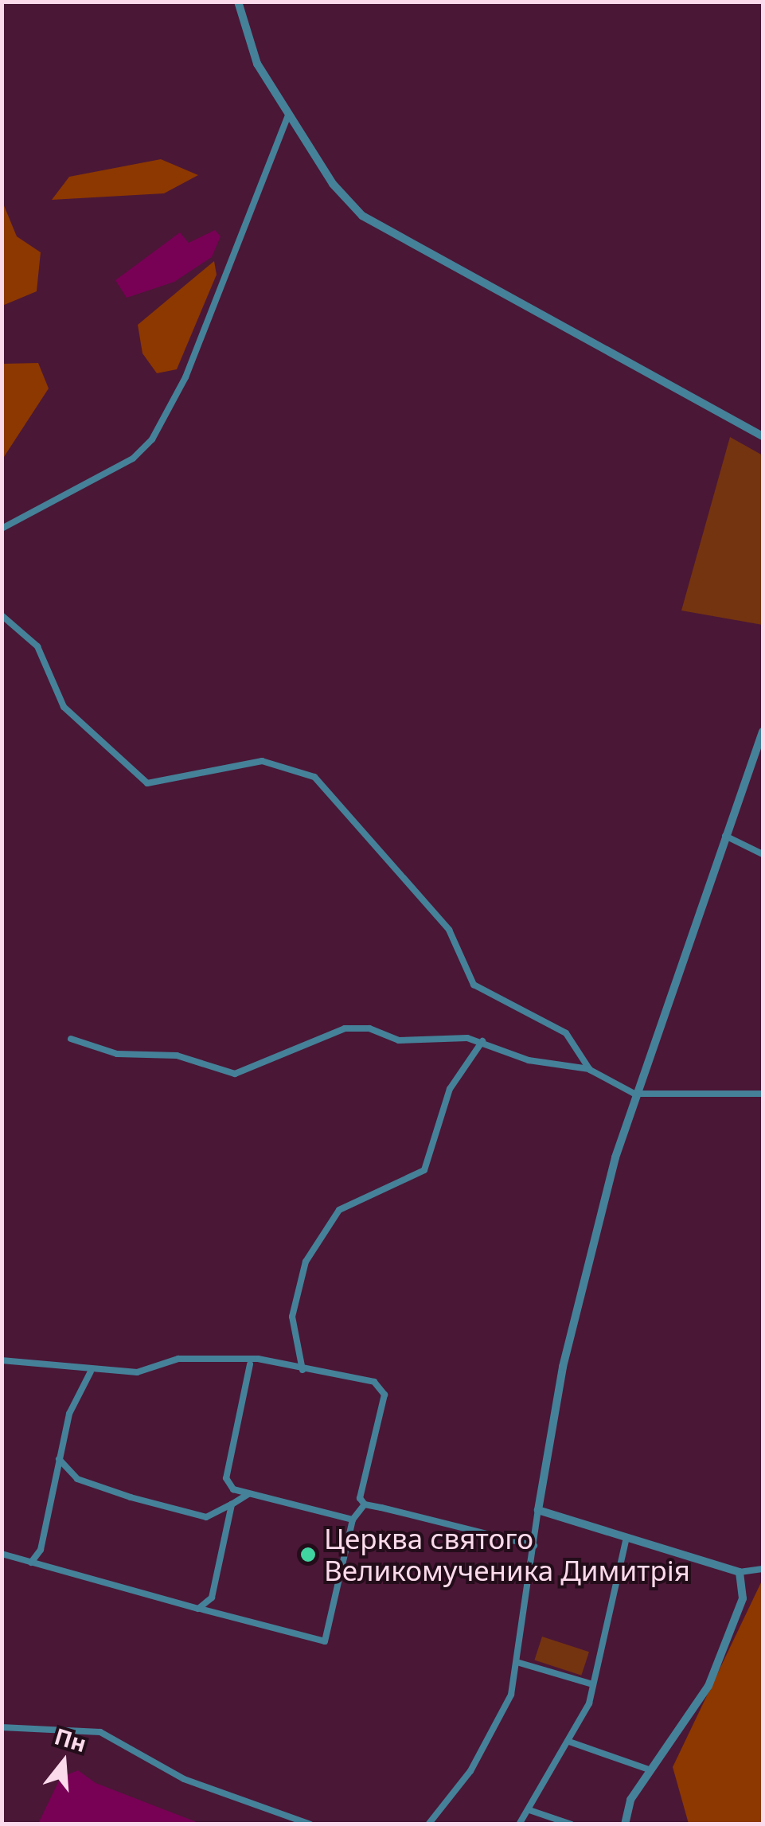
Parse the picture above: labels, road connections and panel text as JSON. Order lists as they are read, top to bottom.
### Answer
{
  "places": ["Церква святого Великомученика Димитрія"],
  "north": "top"
}
